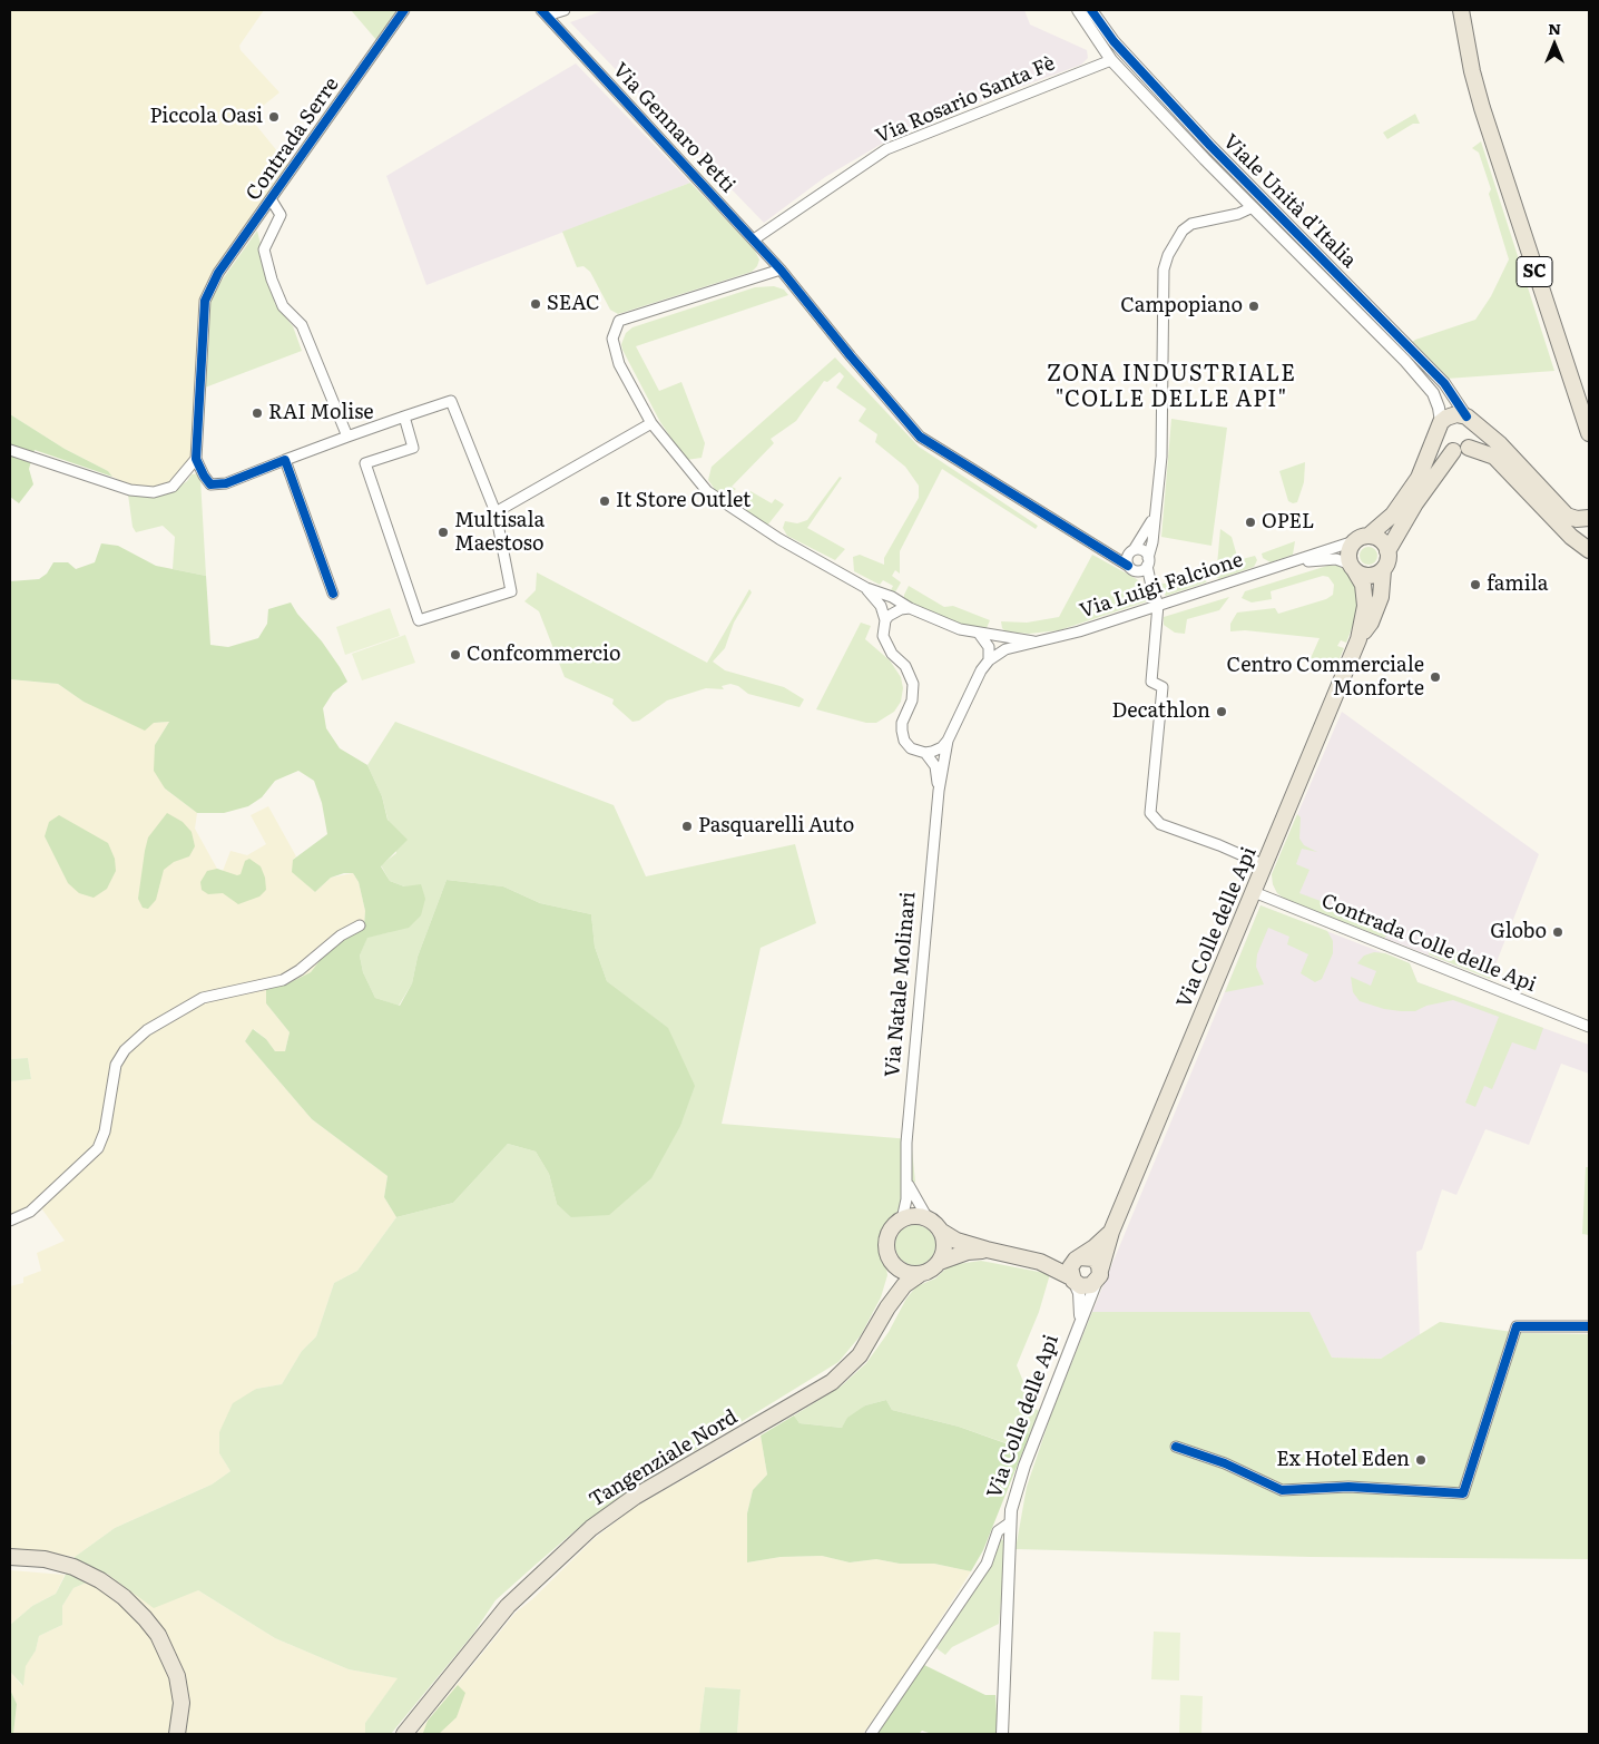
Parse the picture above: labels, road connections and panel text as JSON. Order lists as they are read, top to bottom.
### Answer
{
  "streets": {
    "main road": ["SC", "Via Colle delle Api", "Tangenziale Nord"],
    "street": [
      "Via Rosario Santa Fè",
      "Via Gennaro Petti",
      "Contrada Serre",
      "Viale Unità d'Italia",
      "Via Luigi Falcione",
      "Contrada Colle delle Api",
      "Via Natale Molinari"
    ]
  },
  "crossings": [
    ["Via Rosario Santa Fè", "Via Gennaro Petti"],
    ["Via Rosario Santa Fè", "Viale Unità d'Italia"],
    ["Via Gennaro Petti", "Via Luigi Falcione"],
    ["Via Luigi Falcione", "Via Colle delle Api"],
    ["Via Luigi Falcione", "Via Natale Molinari"],
    ["Via Colle delle Api", "Contrada Colle delle Api"],
    ["Via Natale Molinari", "Tangenziale Nord"]
  ],
  "districts": ["ZONA INDUSTRIALE \"COLLE DELLE API\""],
  "places": [
    "Piccola Oasi",
    "SEAC",
    "Campopiano",
    "RAI Molise",
    "It Store Outlet",
    "OPEL",
    "Multisala Maestoso",
    "famila",
    "Confcommercio",
    "Centro Commerciale Monforte",
    "Decathlon",
    "Pasquarelli Auto",
    "Globo",
    "Ex Hotel Eden"
  ],
  "north": "top"
}
